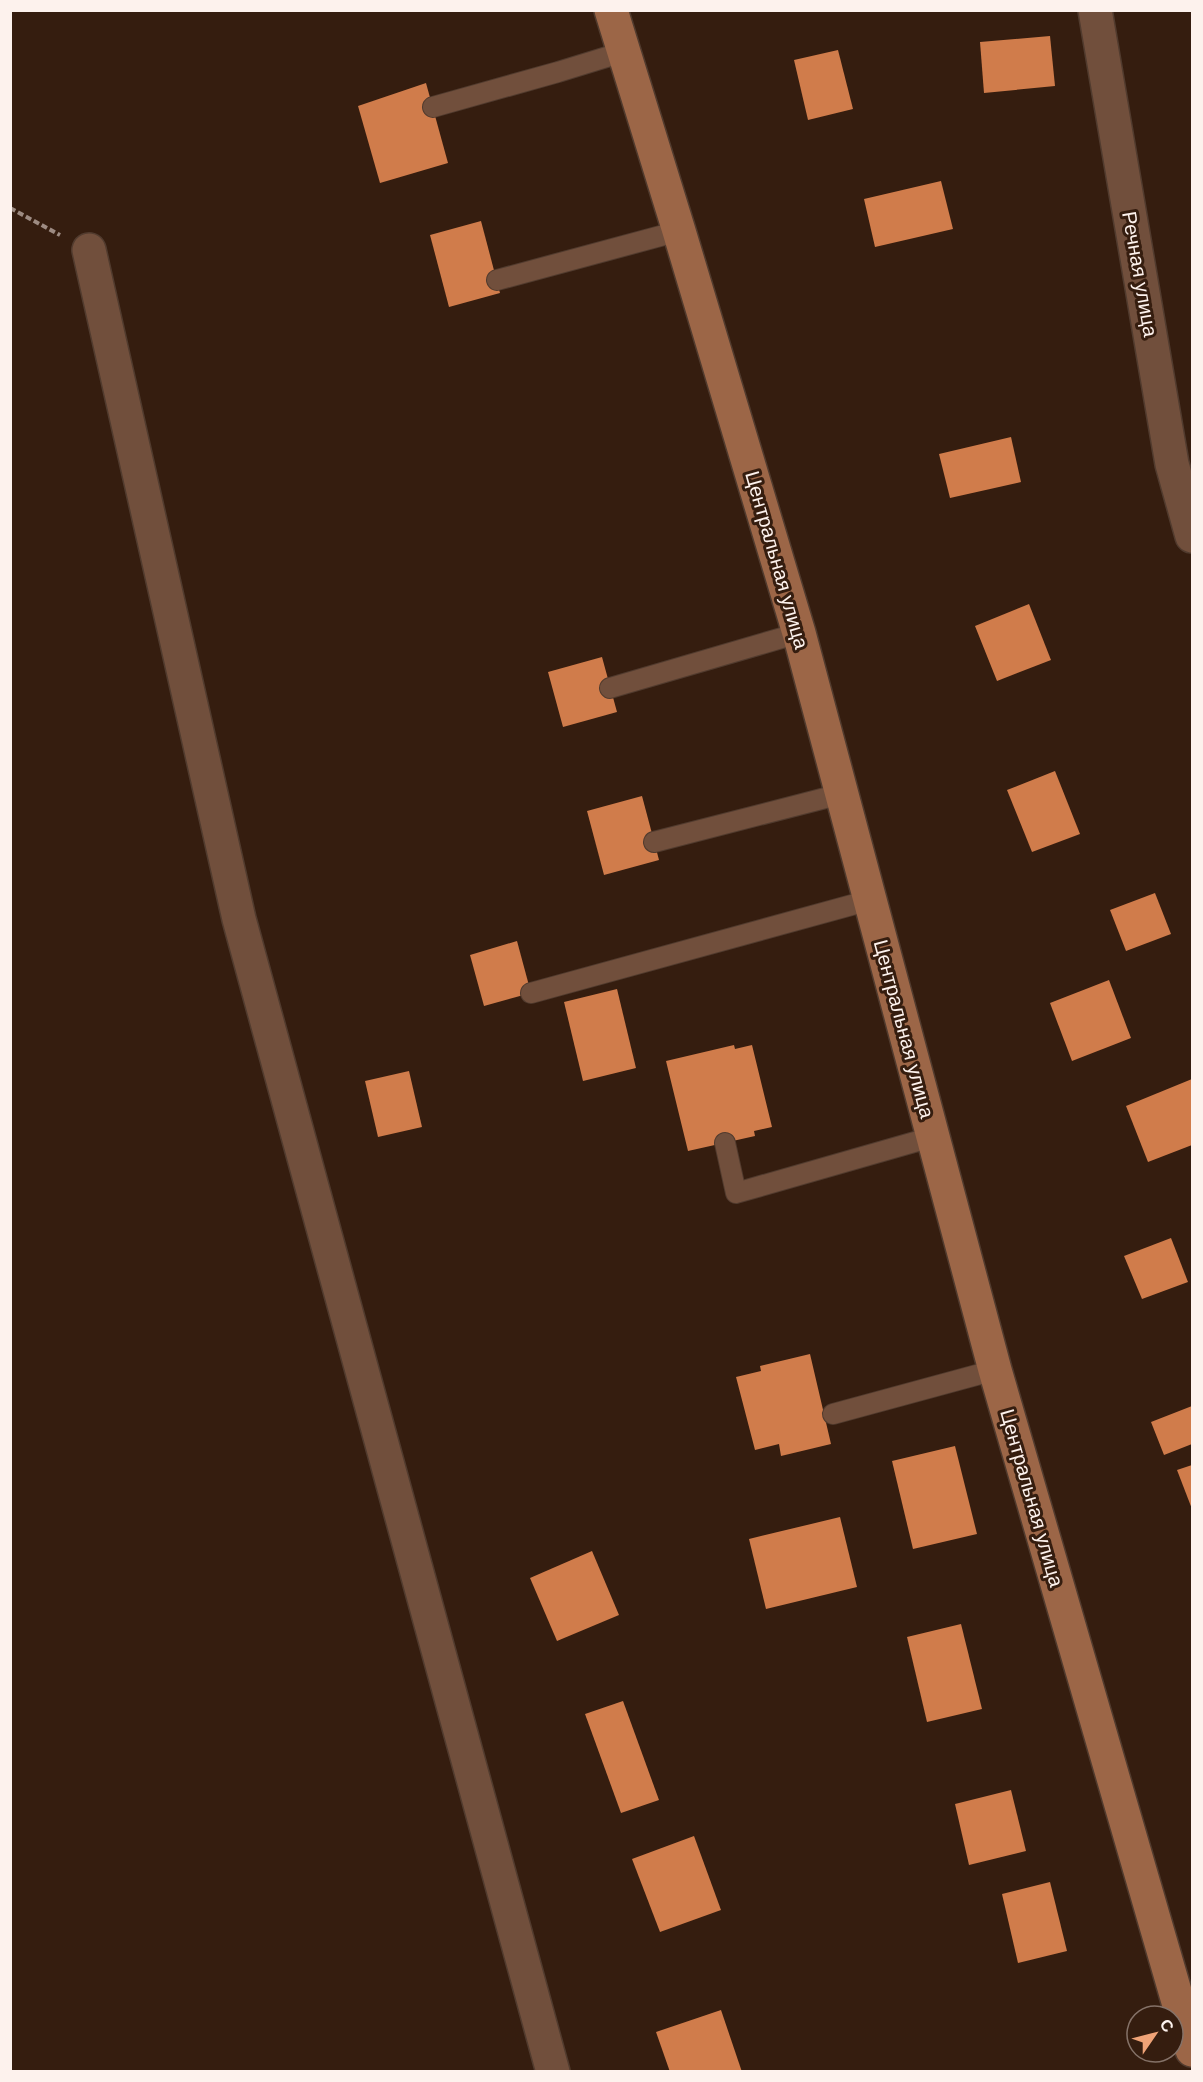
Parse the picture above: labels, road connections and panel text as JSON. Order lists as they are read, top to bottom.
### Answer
{
  "streets": {
    "street": ["Речная улица", "Центральная улица"]
  },
  "north": "top right"
}
